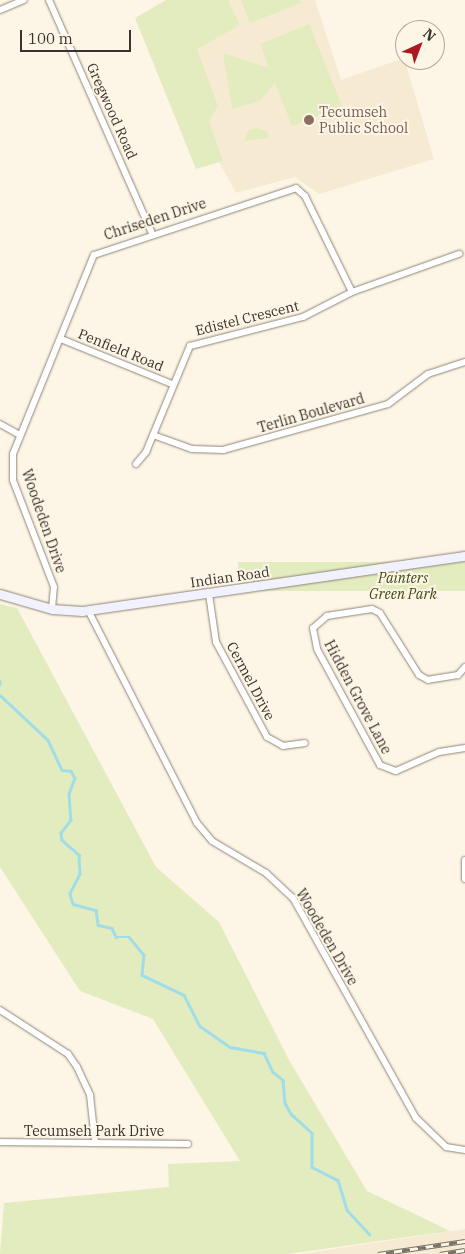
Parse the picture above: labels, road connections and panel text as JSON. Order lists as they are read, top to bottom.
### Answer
{
  "streets": {
    "street": [
      "Gregwood Road",
      "Chriseden Drive",
      "Edistel Crescent",
      "Penfield Road",
      "Terlin Boulevard",
      "Woodeden Drive",
      "Indian Road",
      "Cermel Drive",
      "Hidden Grove Lane",
      "Tecumseh Park Drive"
    ]
  },
  "crossings": [
    ["Gregwood Road", "Chriseden Drive"],
    ["Chriseden Drive", "Edistel Crescent"],
    ["Chriseden Drive", "Penfield Road"],
    ["Chriseden Drive", "Woodeden Drive"],
    ["Edistel Crescent", "Penfield Road"],
    ["Edistel Crescent", "Terlin Boulevard"],
    ["Woodeden Drive", "Indian Road"],
    ["Indian Road", "Cermel Drive"]
  ],
  "parks": ["Painters Green Park"],
  "places": ["Tecumseh Public School"],
  "scale_bar": "100 m",
  "north": "top right"
}
